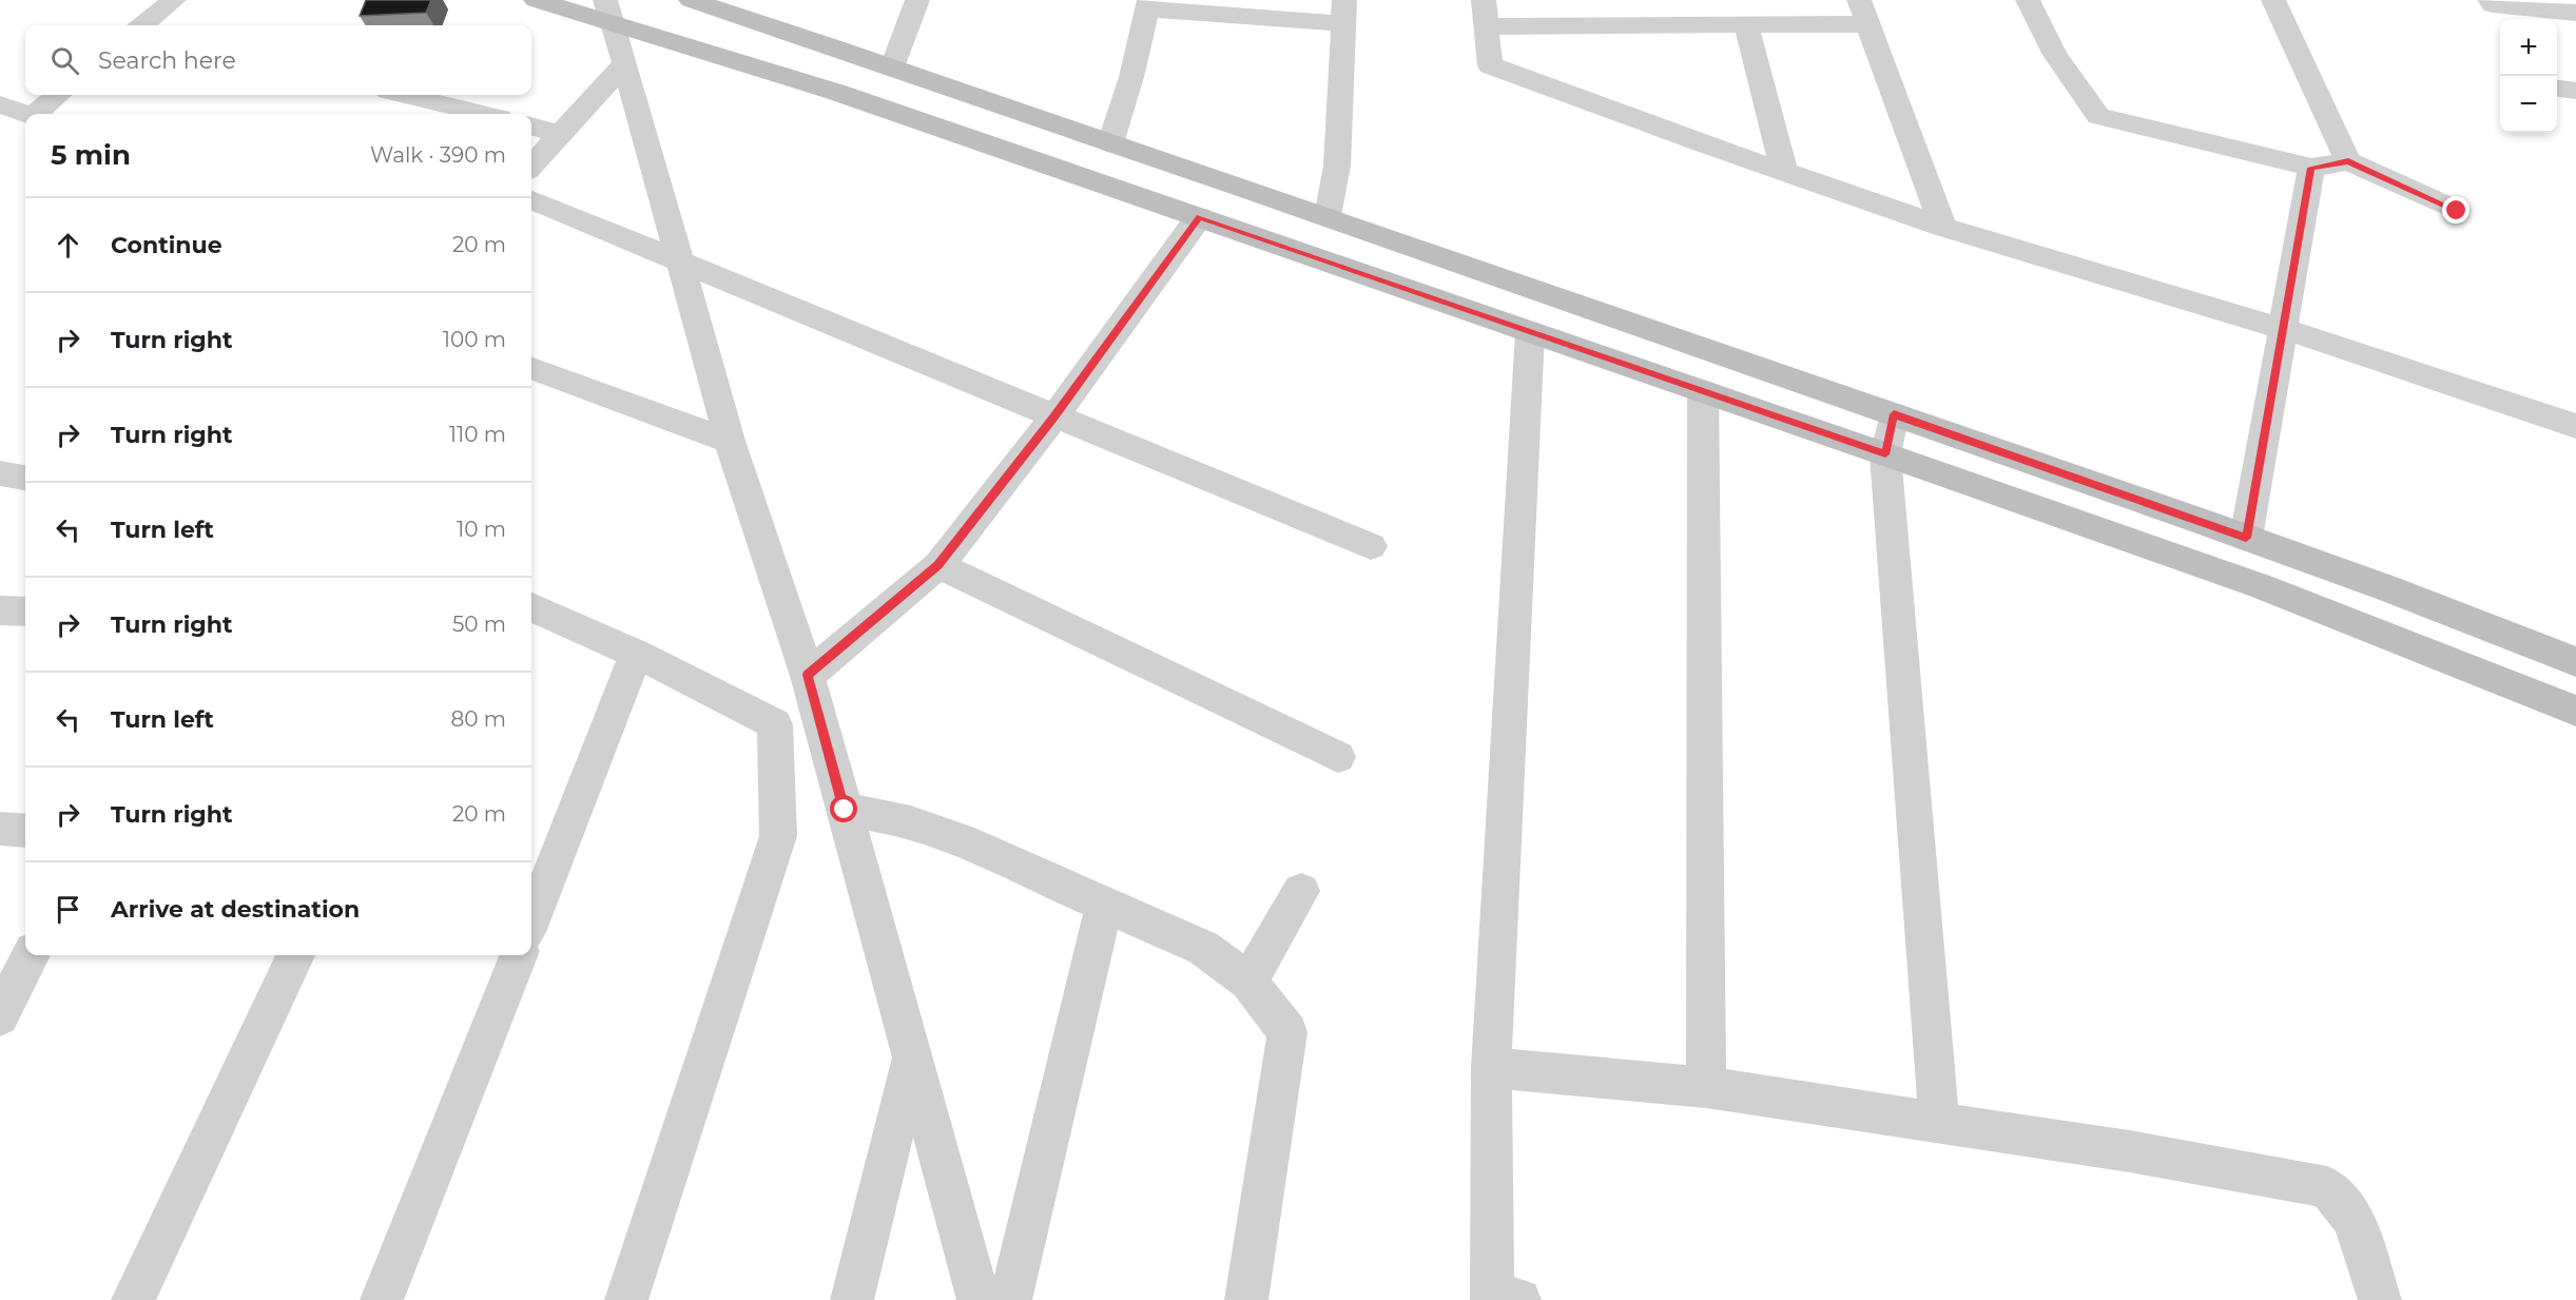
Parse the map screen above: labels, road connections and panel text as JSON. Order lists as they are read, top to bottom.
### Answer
{
  "page": {
    "map_buttons": ["+", "−"],
    "search": "Search here",
    "heading": ["5 min", "Walk · 390 m"],
    "list": [
      ["Continue", "20 m"],
      ["Turn right", "100 m"],
      ["Turn right", "110 m"],
      ["Turn left", "10 m"],
      ["Turn right", "50 m"],
      ["Turn left", "80 m"],
      ["Turn right", "20 m"],
      "Arrive at destination"
    ]
  }
}
